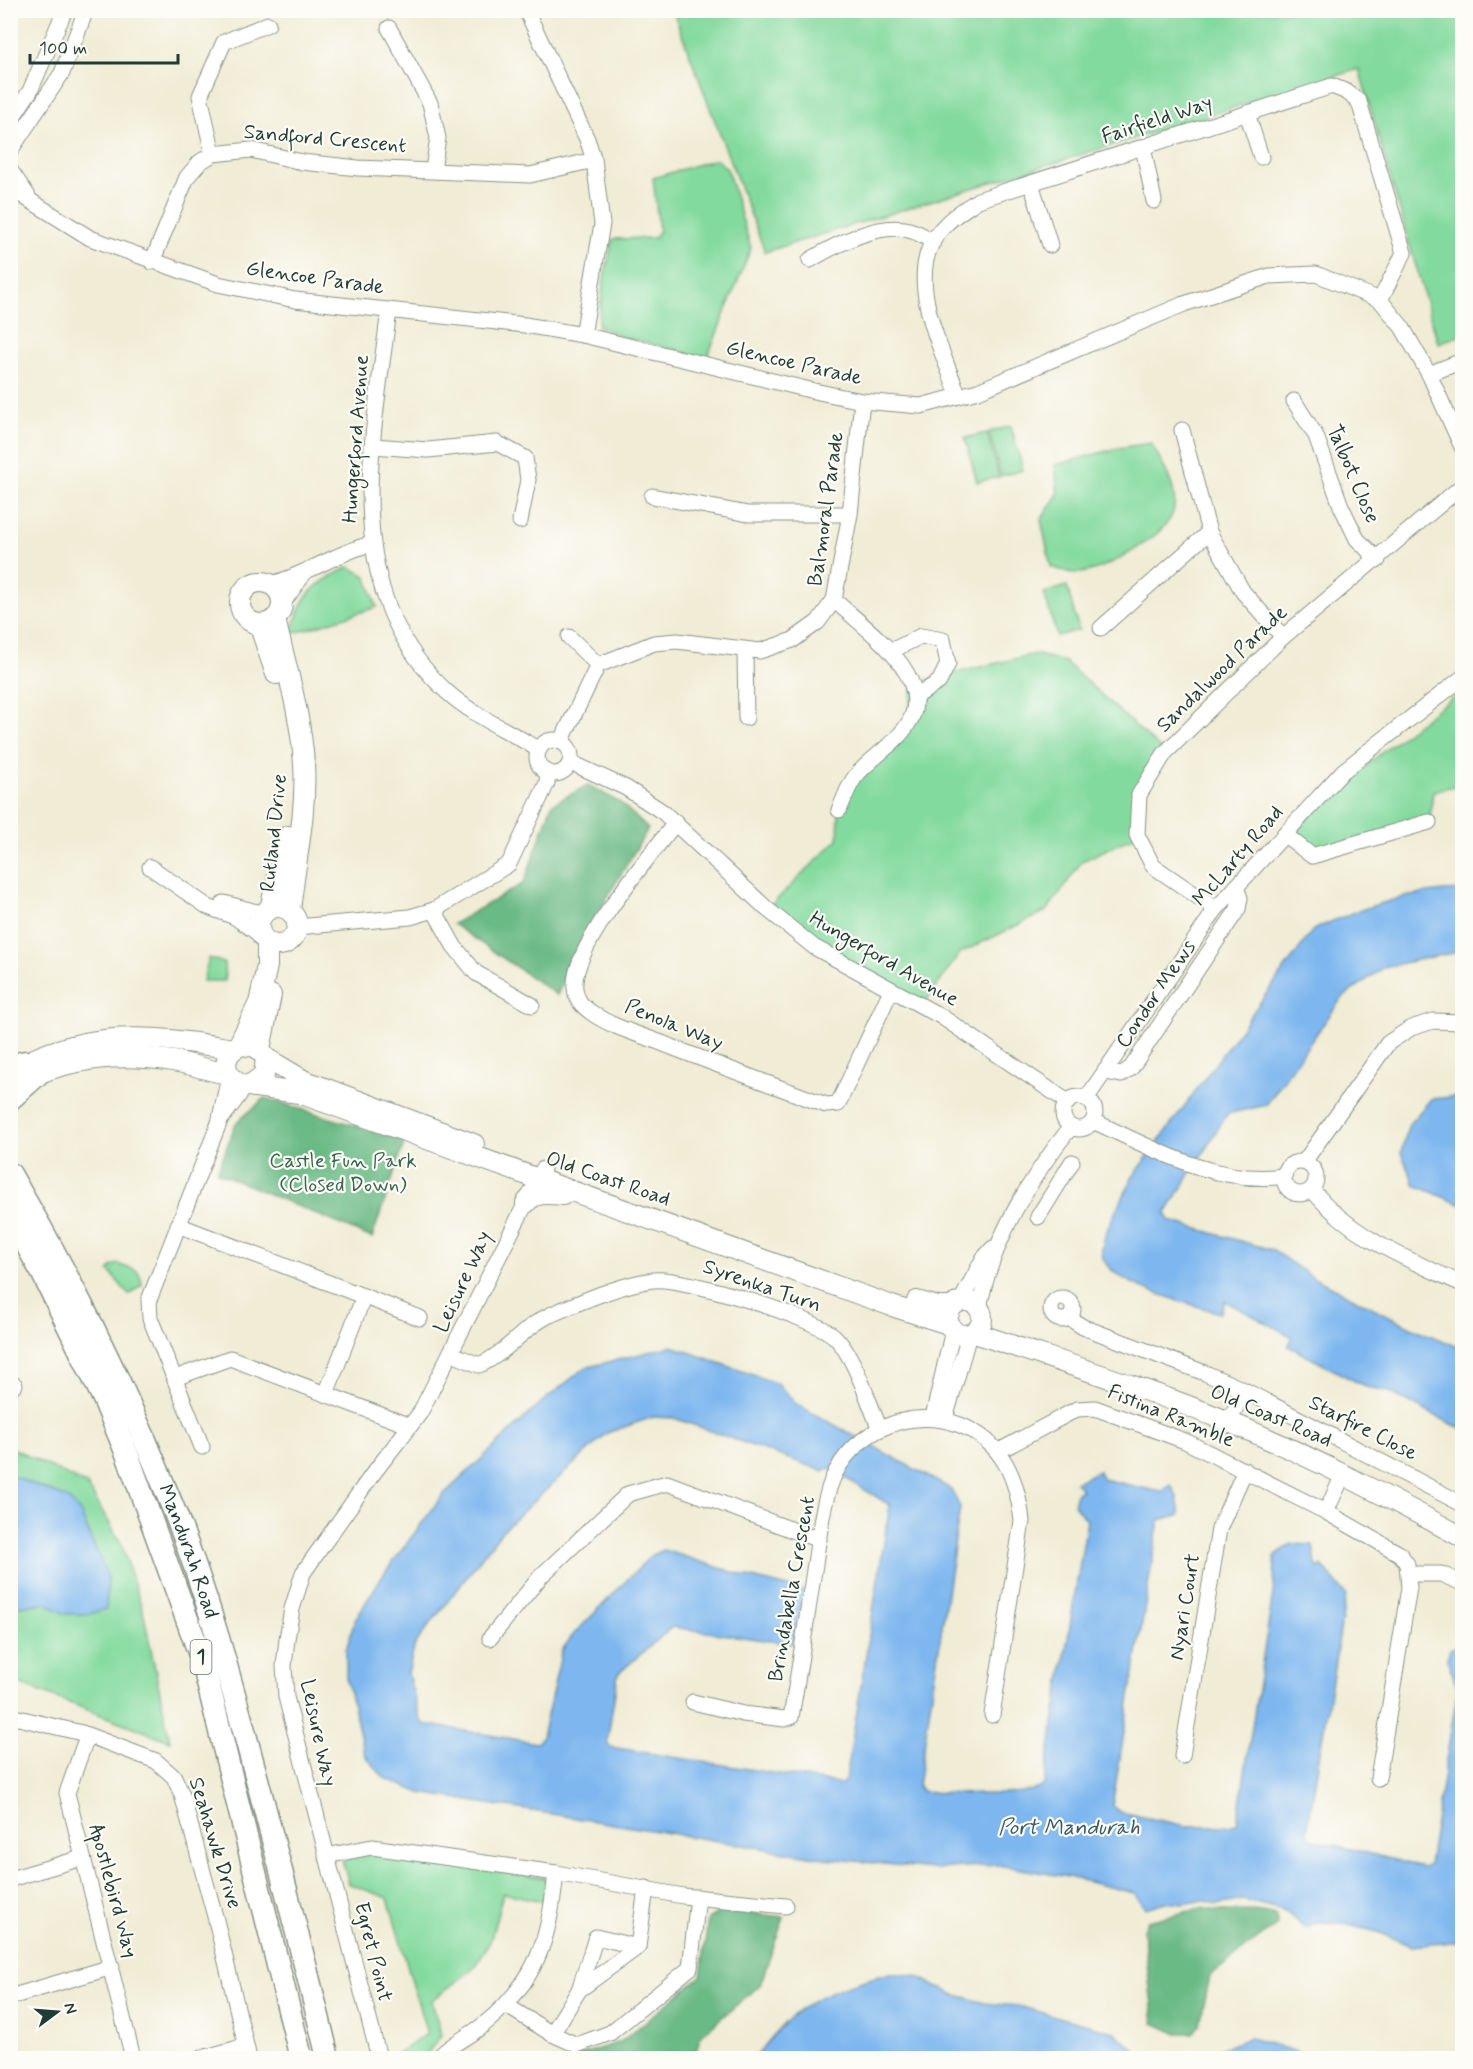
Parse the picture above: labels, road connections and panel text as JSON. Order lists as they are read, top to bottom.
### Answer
{
  "streets": {
    "highway": ["Mandurah Road", "1"],
    "main road": ["Rutland Drive", "Old Coast Road"],
    "street": [
      "Fairfield Way",
      "Sandford Crescent",
      "Glencoe Parade",
      "Hungerford Avenue",
      "Talbot Close",
      "Balmoral Parade",
      "Sandalwood Parade",
      "McLarty Road",
      "Condor Mews",
      "Penola Way",
      "Leisure Way",
      "Syrenka Turn",
      "Fistina Ramble",
      "Starfire Close",
      "Brindabella Crescent",
      "Nyari Court",
      "Seahawk Drive",
      "Apostlebird Way",
      "Egret Point"
    ]
  },
  "crossings": [
    ["Fairfield Way", "Glencoe Parade"],
    ["Sandford Crescent", "Glencoe Parade"],
    ["Glencoe Parade", "Hungerford Avenue"],
    ["Glencoe Parade", "Balmoral Parade"],
    ["Hungerford Avenue", "McLarty Road"],
    ["Hungerford Avenue", "Penola Way"],
    ["Talbot Close", "Sandalwood Parade"],
    ["Sandalwood Parade", "McLarty Road"],
    ["McLarty Road", "Condor Mews"],
    ["Old Coast Road", "Leisure Way"],
    ["Leisure Way", "Syrenka Turn"],
    ["Leisure Way", "Egret Point"],
    ["Syrenka Turn", "Brindabella Crescent"],
    ["Fistina Ramble", "Nyari Court"],
    ["Seahawk Drive", "Apostlebird Way"]
  ],
  "water": ["Port Mandurah"],
  "parks": ["Castle Fun Park (Closed Down)"],
  "scale_bar": "100 m",
  "north": "right"
}
